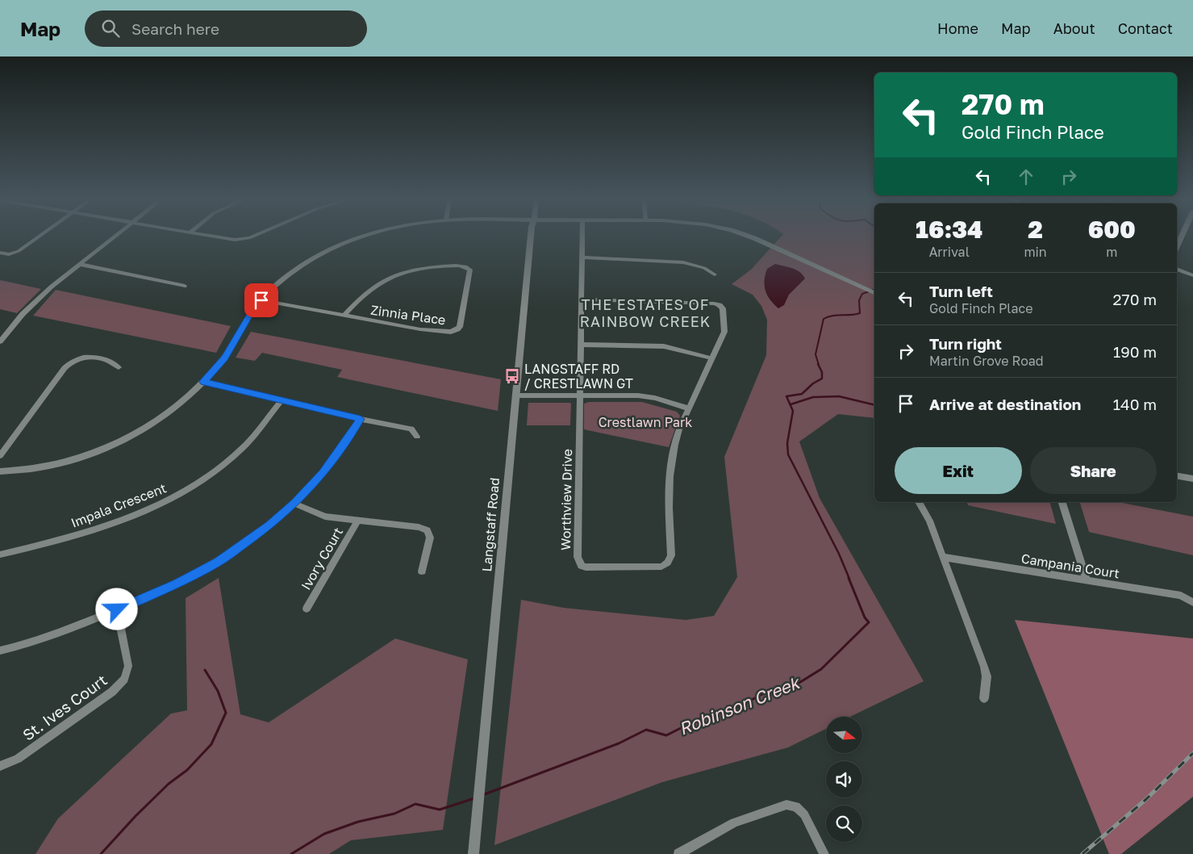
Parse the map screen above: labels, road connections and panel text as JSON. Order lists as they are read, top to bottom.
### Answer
{
  "streets": {
    "street": [
      "Zinnia Place",
      "Worthview Drive",
      "Impala Crescent",
      "Langstaff Road",
      "Ivory Court",
      "Campania Court",
      "St. Ives Court"
    ]
  },
  "districts": ["THE ESTATES OF RAINBOW CREEK"],
  "water": ["Robinson Creek"],
  "parks": ["Crestlawn Park"],
  "places": {
    "bus stop": ["LANGSTAFF RD / CRESTLAWN GT"]
  },
  "north": "right",
  "page": {
    "header": "Map",
    "search": "Search here",
    "nav": [
      "Home",
      "Map",
      "About",
      "Contact"
    ],
    "turn": ["270 m", "Gold Finch Place"],
    "eta": [
      "16:34",
      "Arrival",
      "2",
      "min",
      "600",
      "m"
    ],
    "list": [
      {
        "name": "Turn left",
        "note": "Gold Finch Place",
        "value": "270 m"
      },
      {
        "name": "Turn right",
        "note": "Martin Grove Road",
        "value": "190 m"
      },
      {
        "name": "Arrive at destination",
        "value": "140 m"
      }
    ],
    "buttons": ["Exit", "Share"]
  }
}
